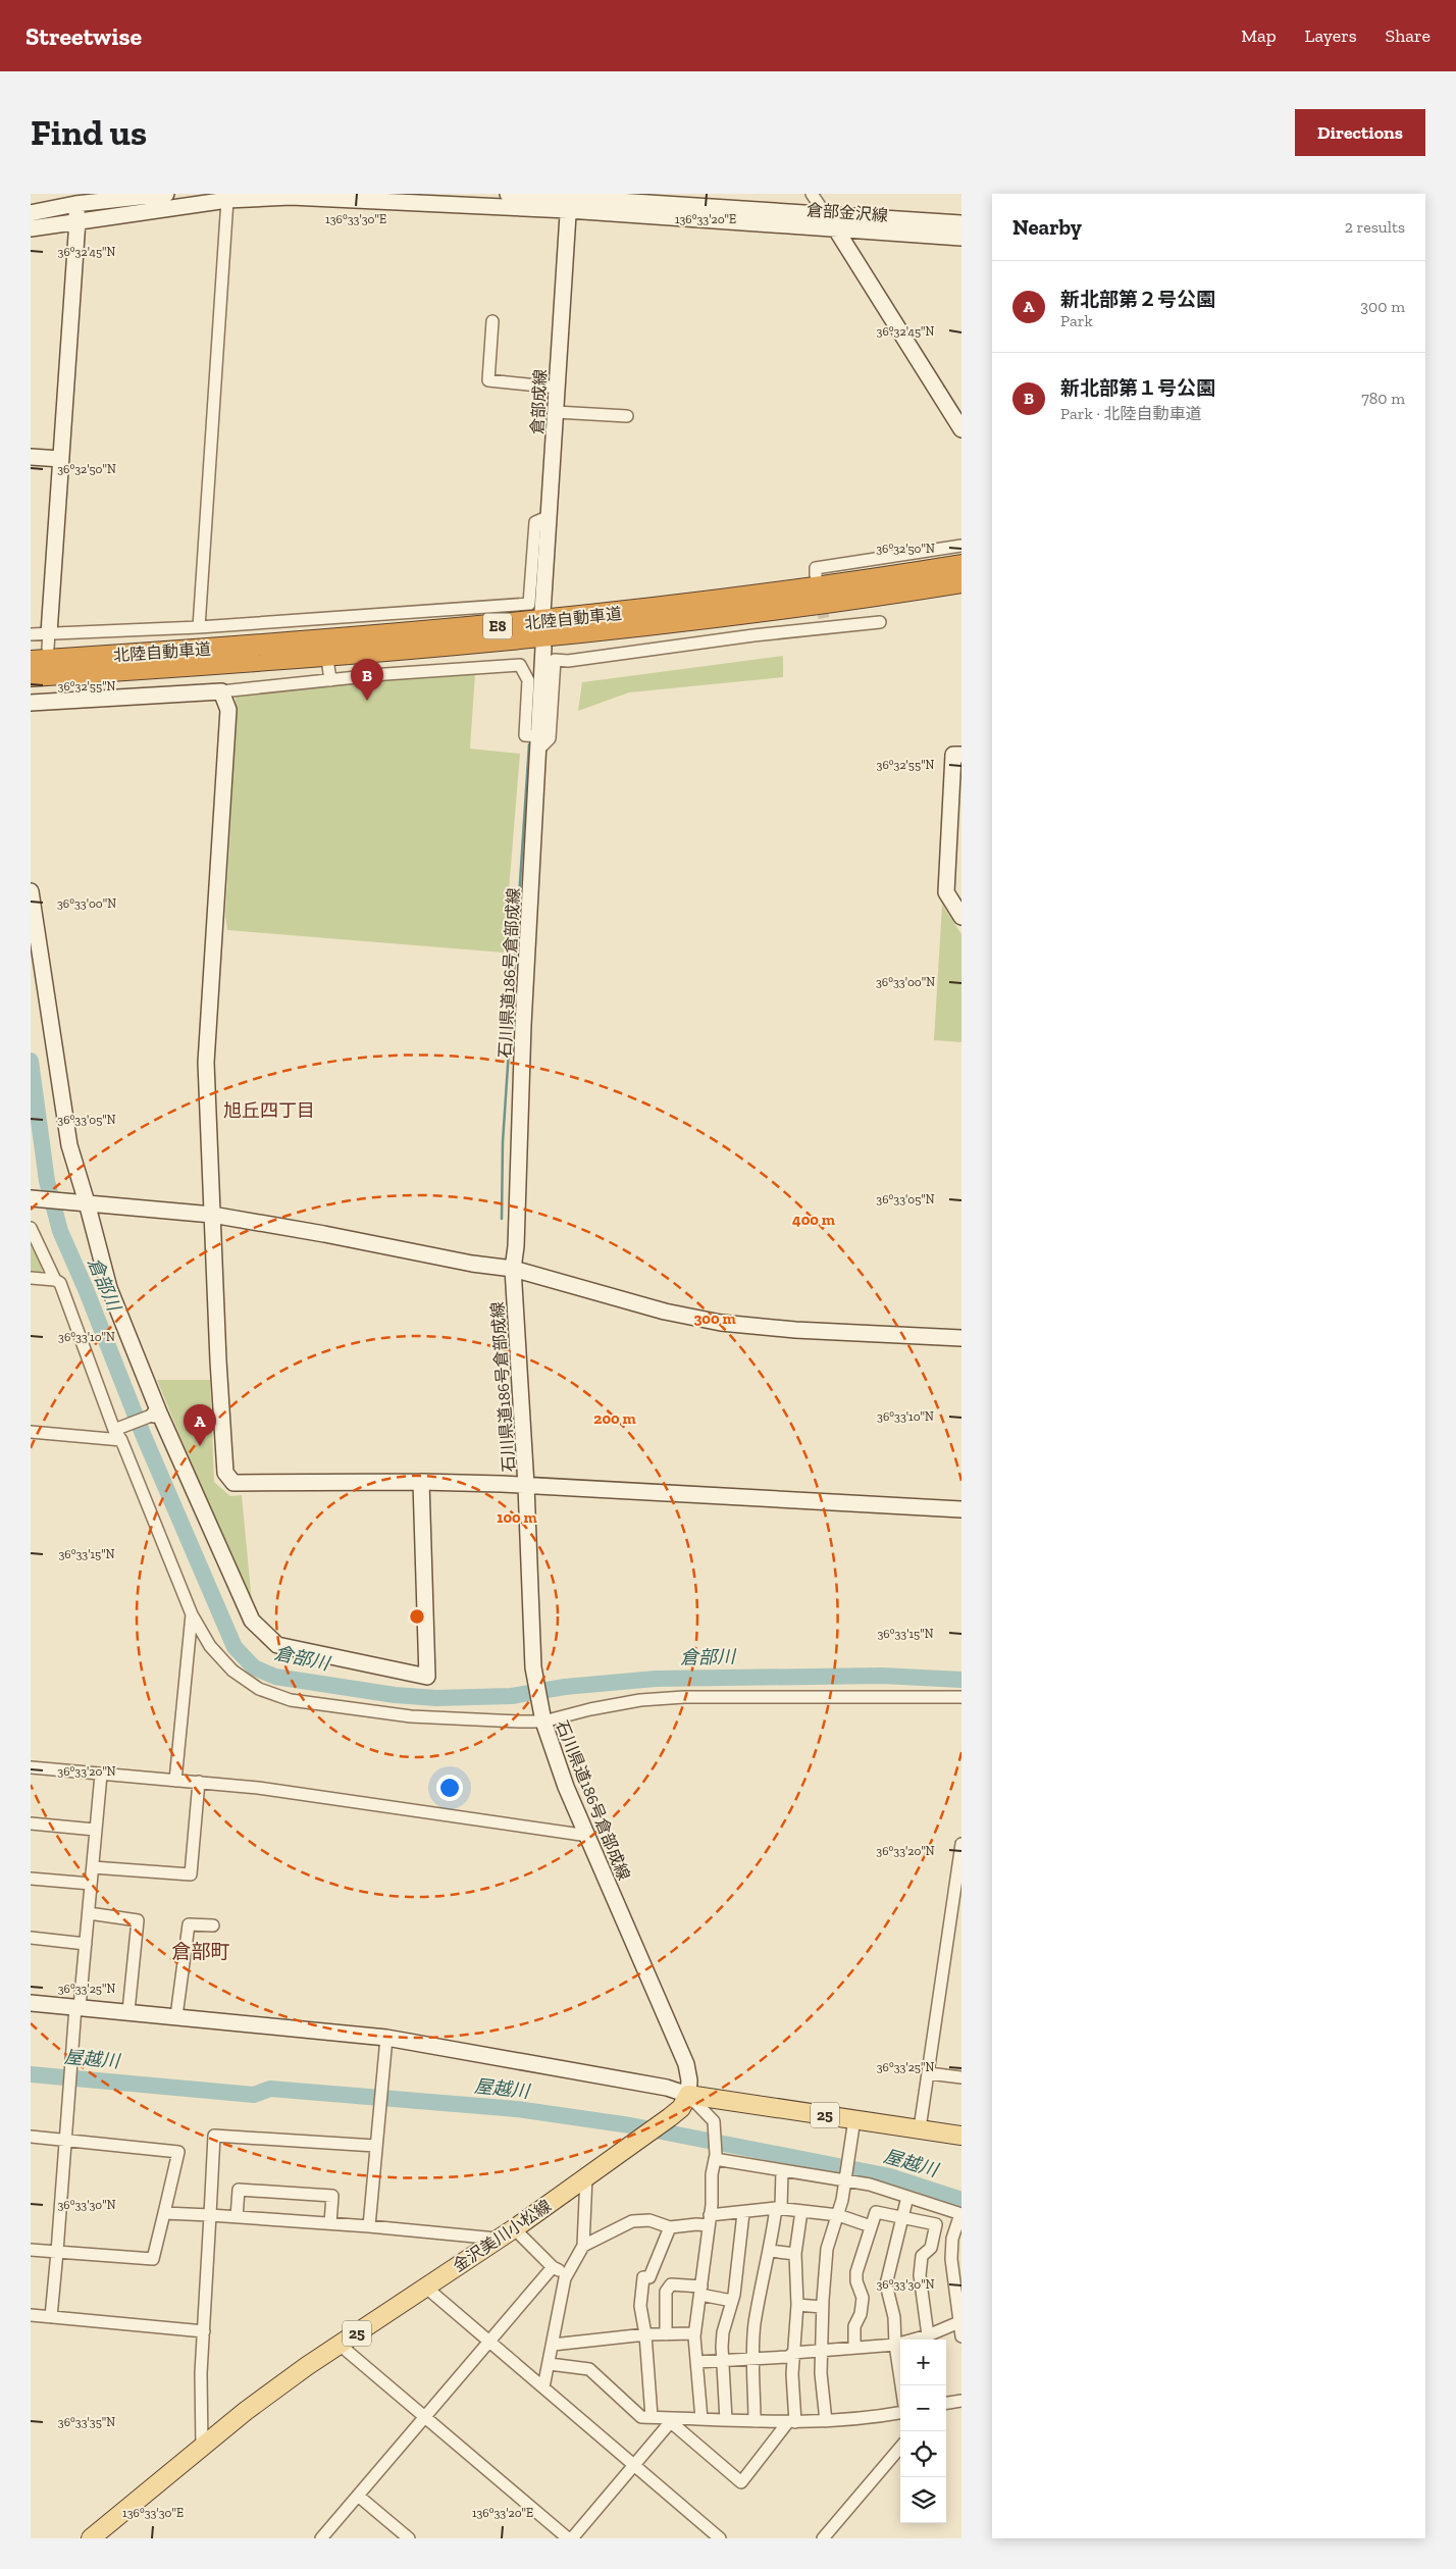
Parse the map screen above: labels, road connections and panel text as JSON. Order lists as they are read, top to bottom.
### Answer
{
  "streets": {
    "highway": ["北陸自動車道", "E8"],
    "main road": ["25", "金沢美川小松線"],
    "street": ["倉部金沢線", "倉部成線", "石川県道186号倉部成線"]
  },
  "crossings": [
    ["倉部金沢線", "倉部成線"],
    ["石川県道186号倉部成線", "25"],
    ["石川県道186号倉部成線", "金沢美川小松線"],
    ["25", "金沢美川小松線"]
  ],
  "districts": ["旭丘四丁目", "倉部町"],
  "water": ["倉部川", "屋越川"],
  "page": {
    "header": "Streetwise",
    "nav": ["Map", "Layers", "Share"],
    "buttons": "Directions",
    "title": "Find us",
    "heading": ["Nearby", "2 results"],
    "list": [
      {
        "mark": "A",
        "name": "新北部第２号公園",
        "note": "Park",
        "value": "300 m"
      },
      {
        "mark": "B",
        "name": "新北部第１号公園",
        "note": "Park · 北陸自動車道",
        "value": "780 m"
      }
    ],
    "pins": ["B", "A"],
    "map_buttons": ["+", "−"]
  },
  "coordinates": [
    "136°33'30\"E",
    "136°33'20\"E",
    "36°32'45\"N",
    "36°32'50\"N",
    "36°32'55\"N",
    "36°33'00\"N",
    "36°33'05\"N",
    "36°33'10\"N",
    "36°33'15\"N",
    "36°33'20\"N",
    "36°33'25\"N",
    "36°33'30\"N",
    "36°33'35\"N"
  ],
  "rings": [
    "400 m",
    "300 m",
    "200 m",
    "100 m"
  ]
}
